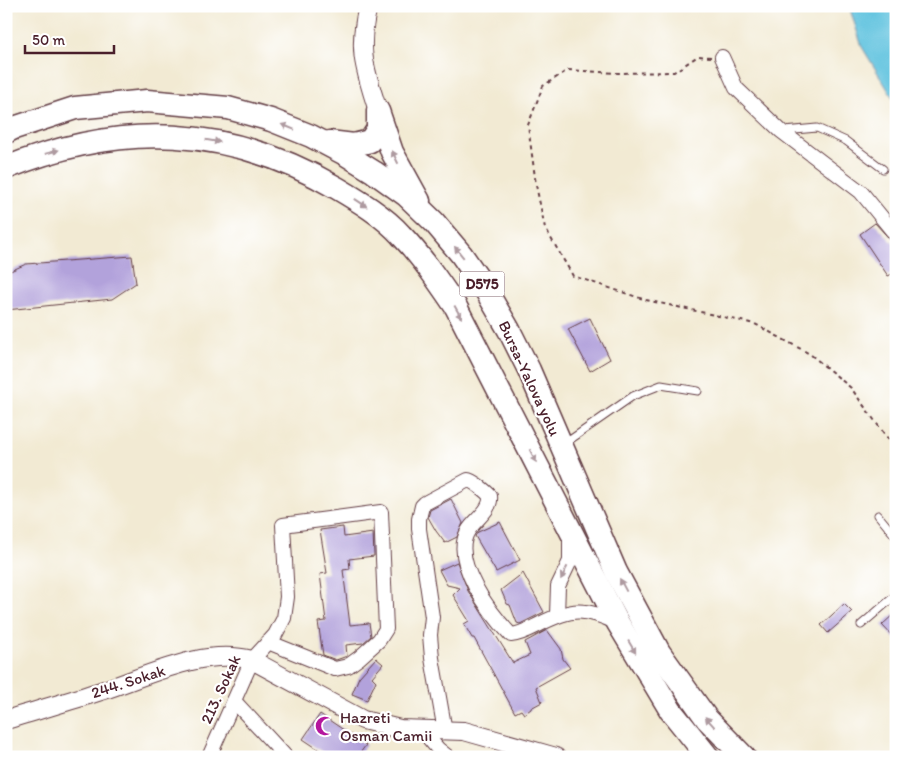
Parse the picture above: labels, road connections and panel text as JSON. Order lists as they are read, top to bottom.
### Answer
{
  "streets": {
    "highway": ["D575", "Bursa-Yalova yolu"],
    "street": ["244. Sokak", "213. Sokak"]
  },
  "crossings": [
    ["244. Sokak", "213. Sokak"]
  ],
  "places": {
    "mosque": ["Hazreti Osman Camii"]
  },
  "scale_bar": "50 m"
}
